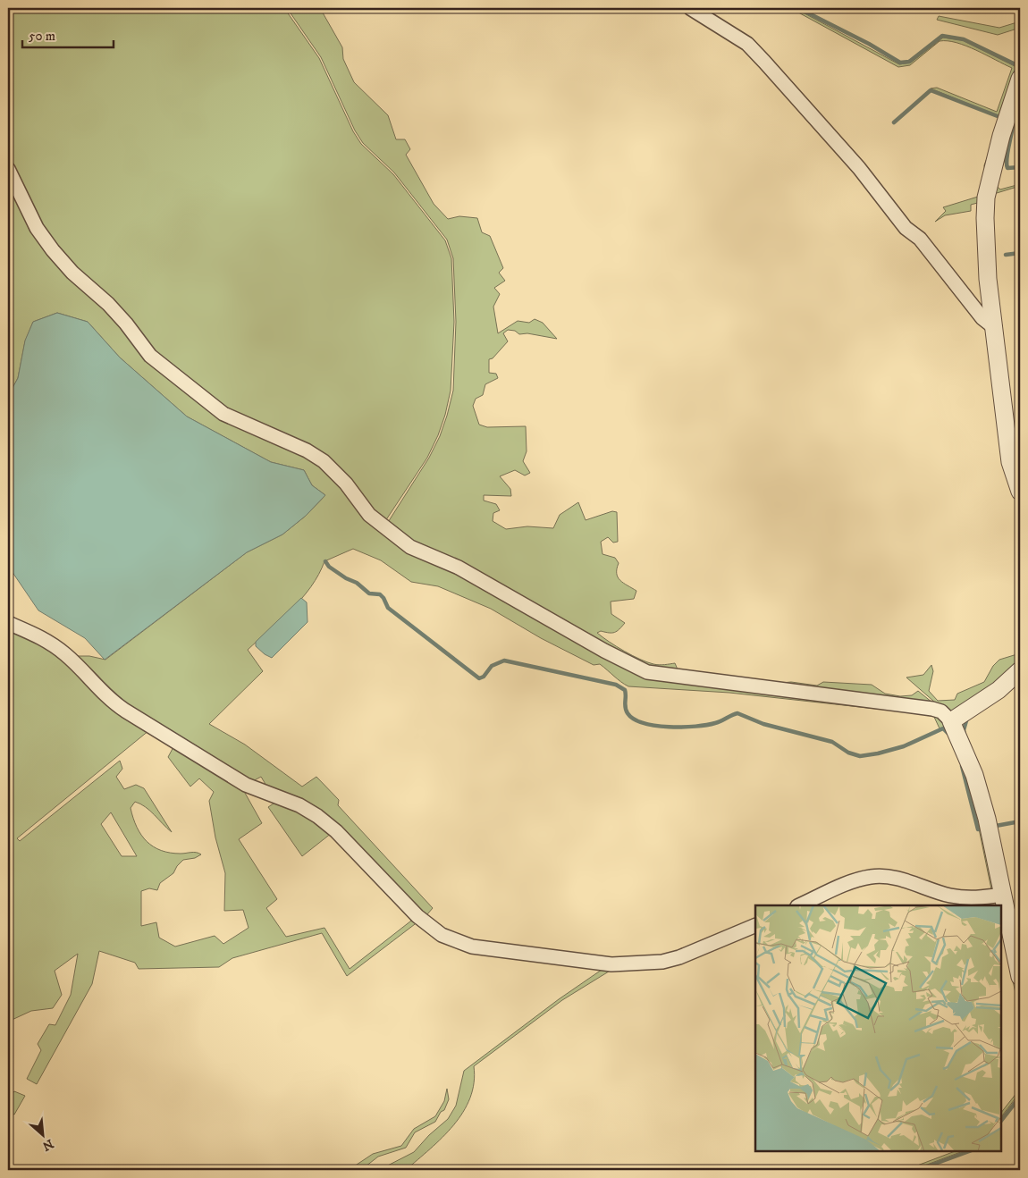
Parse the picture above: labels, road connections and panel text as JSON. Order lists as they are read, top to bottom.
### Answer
{
  "scale_bar": "50 m",
  "north": "bottom right"
}
